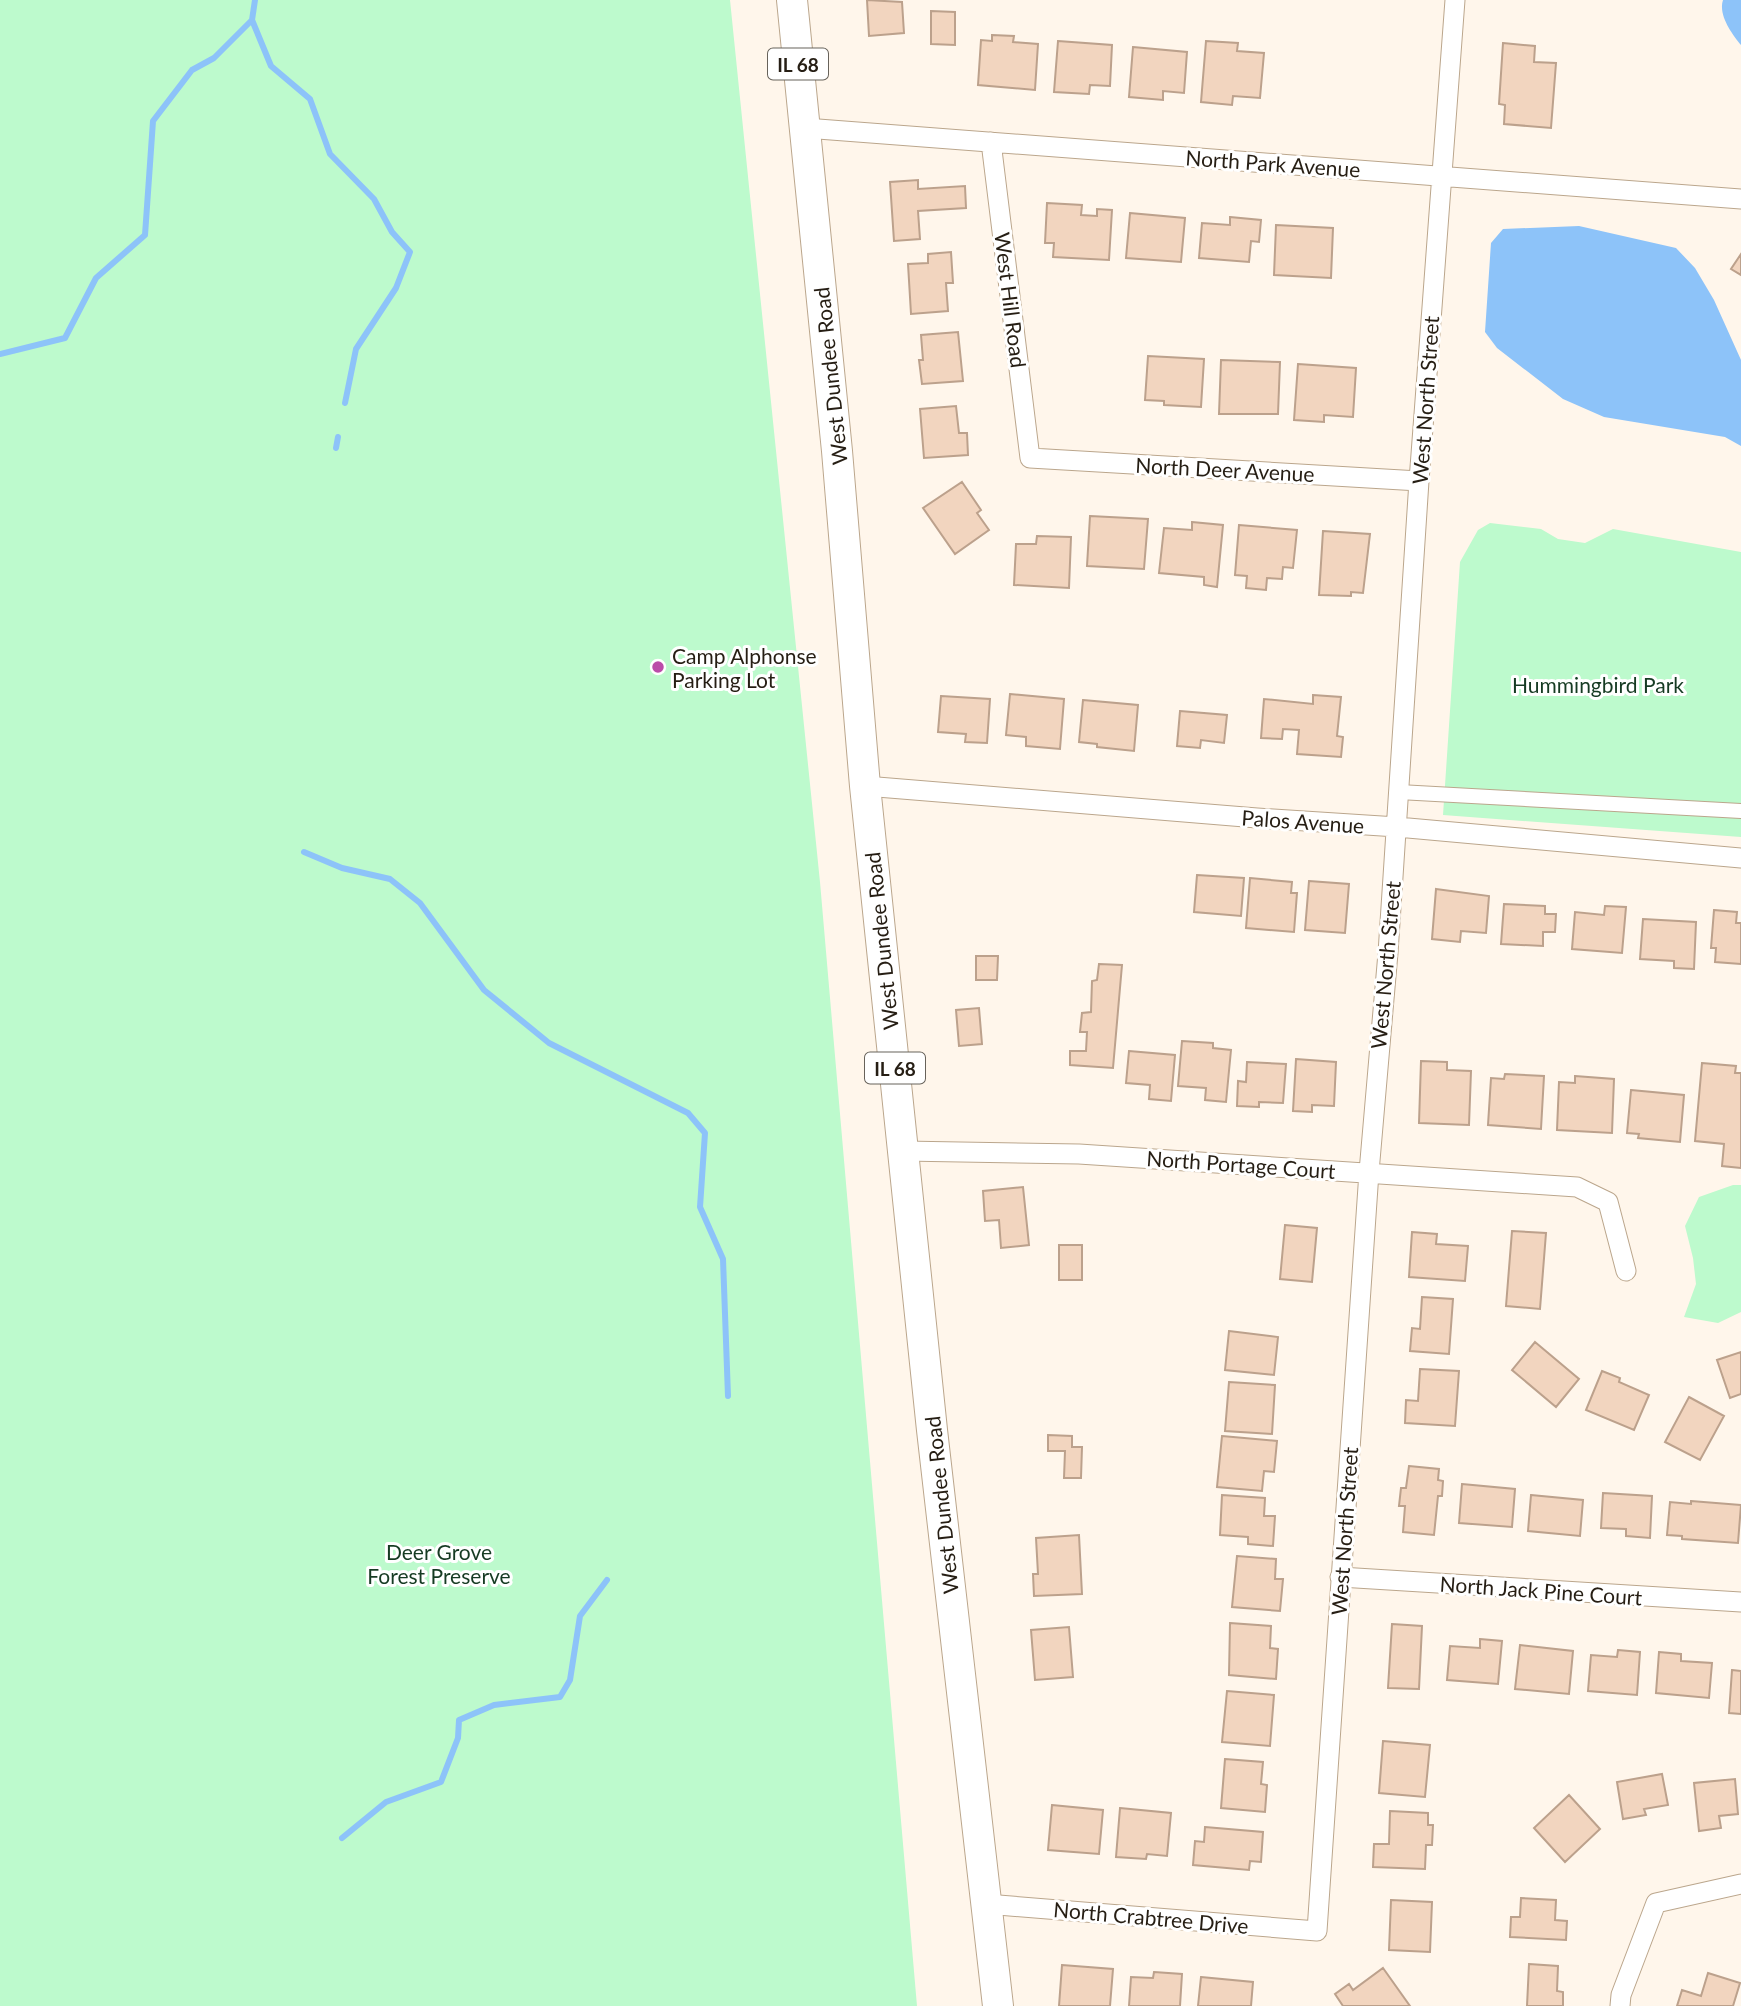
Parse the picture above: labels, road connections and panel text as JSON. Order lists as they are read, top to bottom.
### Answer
{
  "streets": {
    "main road": ["IL 68", "West Dundee Road"],
    "street": [
      "North Park Avenue",
      "West Hill Road",
      "West North Street",
      "North Deer Avenue",
      "Palos Avenue",
      "North Portage Court",
      "North Jack Pine Court",
      "North Crabtree Drive"
    ]
  },
  "crossings": [
    ["North Park Avenue", "West Hill Road"],
    ["North Park Avenue", "West Dundee Road"],
    ["North Park Avenue", "West North Street"],
    ["West Hill Road", "North Deer Avenue"],
    ["West Dundee Road", "Palos Avenue"],
    ["West Dundee Road", "North Portage Court"],
    ["West Dundee Road", "North Crabtree Drive"],
    ["West North Street", "North Deer Avenue"],
    ["West North Street", "Palos Avenue"],
    ["West North Street", "North Portage Court"],
    ["West North Street", "North Jack Pine Court"],
    ["West North Street", "North Crabtree Drive"]
  ],
  "parks": ["Hummingbird Park", "Deer Grove Forest Preserve"],
  "places": ["Camp Alphonse Parking Lot"]
}
